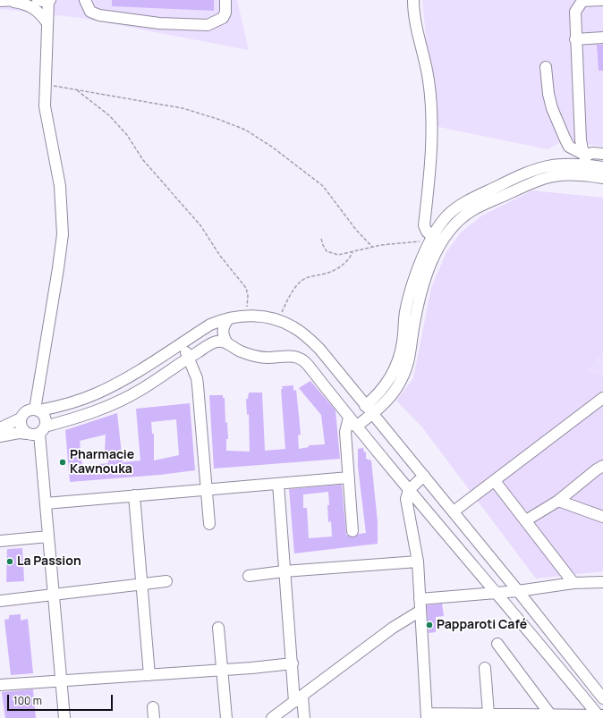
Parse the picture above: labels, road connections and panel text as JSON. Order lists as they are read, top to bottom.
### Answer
{
  "places": ["Pharmacie Kawnouka", "La Passion", "Papparoti Café"],
  "scale_bar": "100 m"
}
